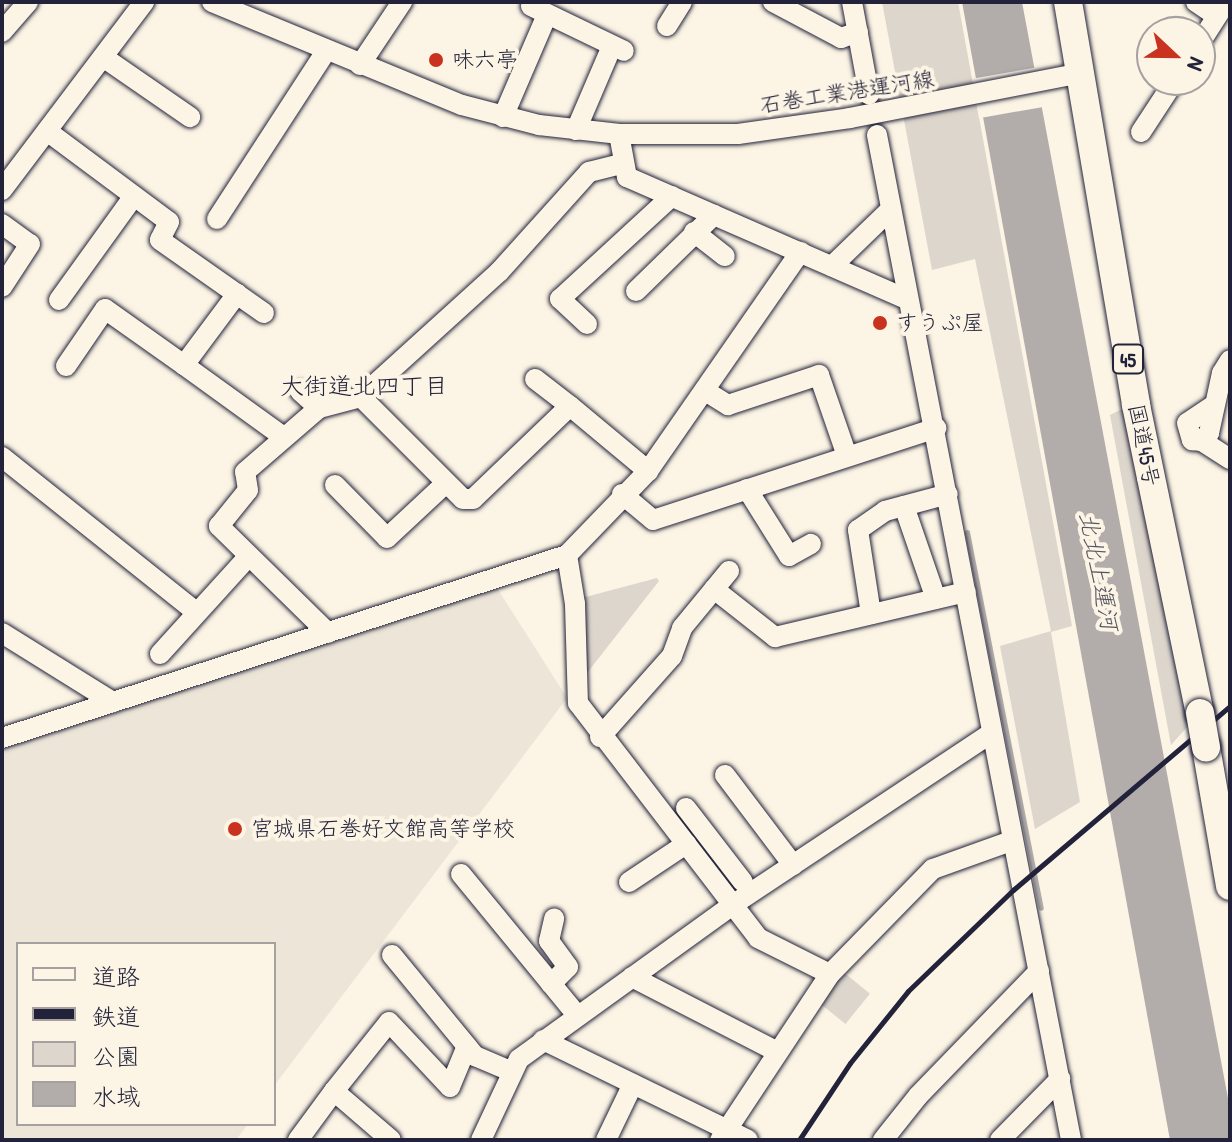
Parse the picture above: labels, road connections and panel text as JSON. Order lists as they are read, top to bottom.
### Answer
{
  "streets": {
    "highway": ["45", "国道45号"],
    "street": ["石巻工業港運河線"]
  },
  "crossings": [
    ["石巻工業港運河線", "国道45号"]
  ],
  "districts": ["大街道北四丁目"],
  "water": ["北北上運河"],
  "places": ["味六亭", "すうぷ屋", "宮城県石巻好文館高等学校"],
  "legend": [
    "道路",
    "鉄道",
    "公園",
    "水域"
  ],
  "north": "right"
}
